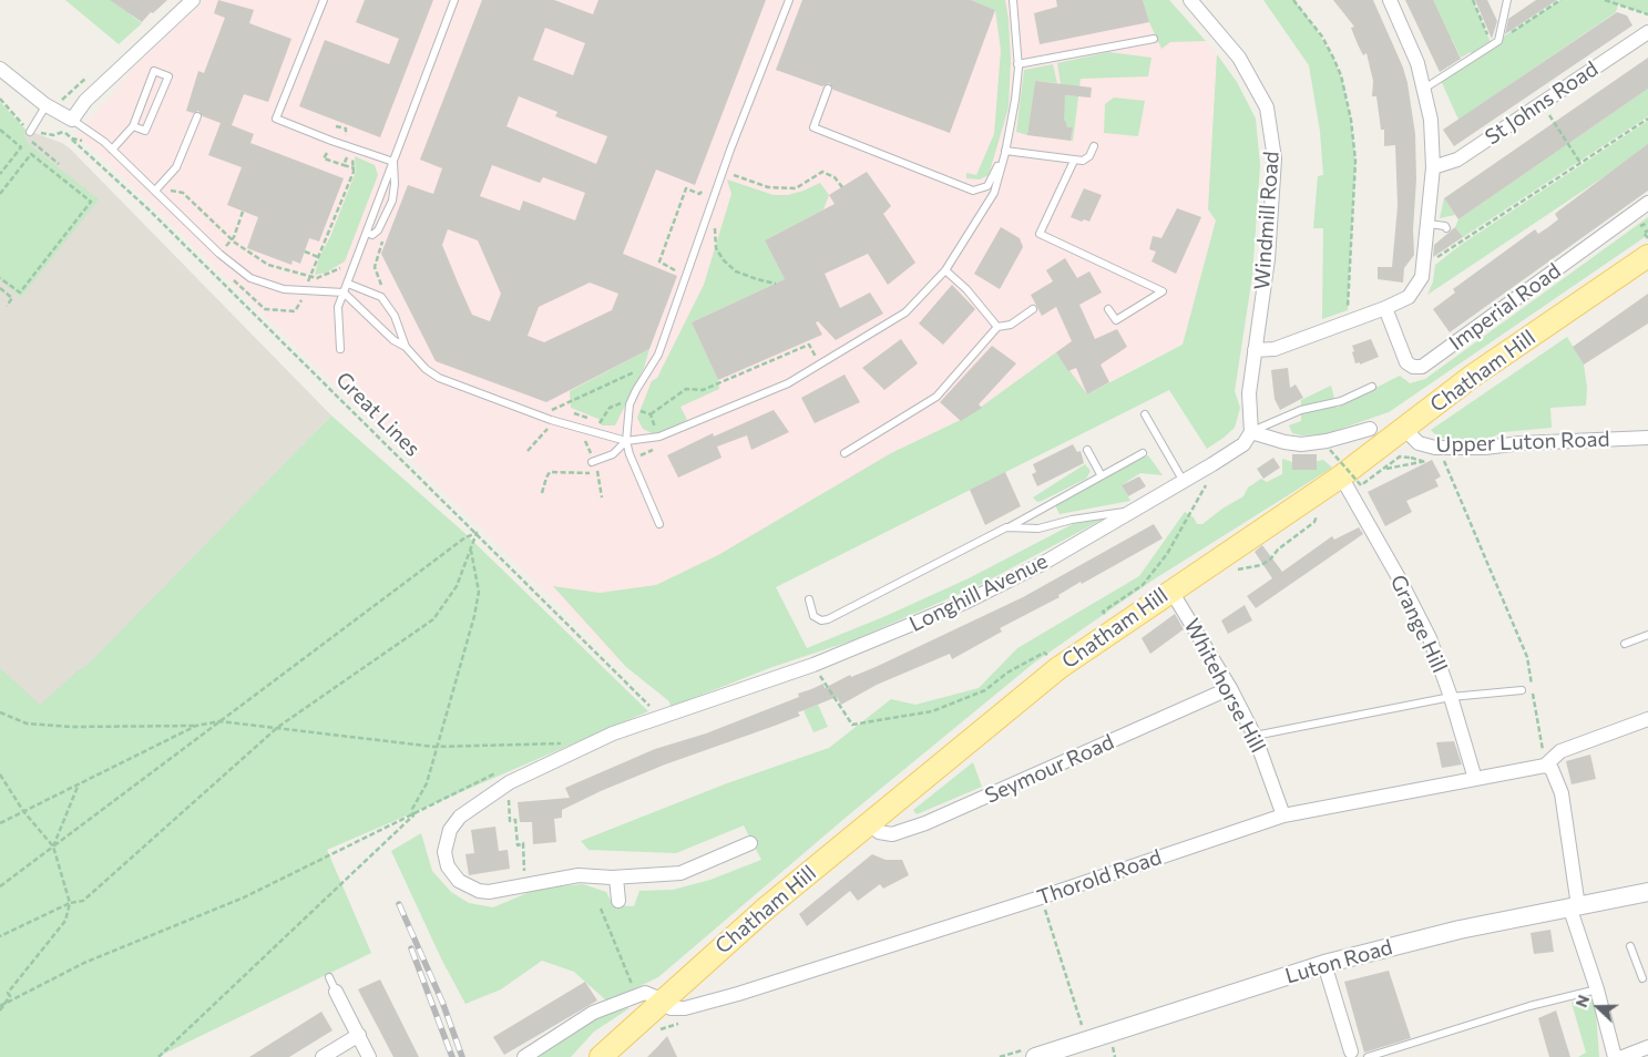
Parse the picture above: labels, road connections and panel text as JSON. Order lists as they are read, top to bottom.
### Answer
{
  "streets": {
    "main road": ["Chatham Hill"],
    "street": [
      "St Johns Road",
      "Windmill Road",
      "Imperial Road",
      "Upper Luton Road",
      "Longhill Avenue",
      "Grange Hill",
      "Whitehorse Hill",
      "Seymour Road",
      "Thorold Road",
      "Luton Road"
    ],
    "path": ["Great Lines"]
  },
  "crossings": [
    ["Windmill Road", "Longhill Avenue"],
    ["Chatham Hill", "Upper Luton Road"],
    ["Chatham Hill", "Grange Hill"],
    ["Chatham Hill", "Whitehorse Hill"],
    ["Chatham Hill", "Seymour Road"],
    ["Great Lines", "Longhill Avenue"],
    ["Grange Hill", "Thorold Road"],
    ["Whitehorse Hill", "Seymour Road"],
    ["Whitehorse Hill", "Thorold Road"]
  ],
  "north": "left"
}
